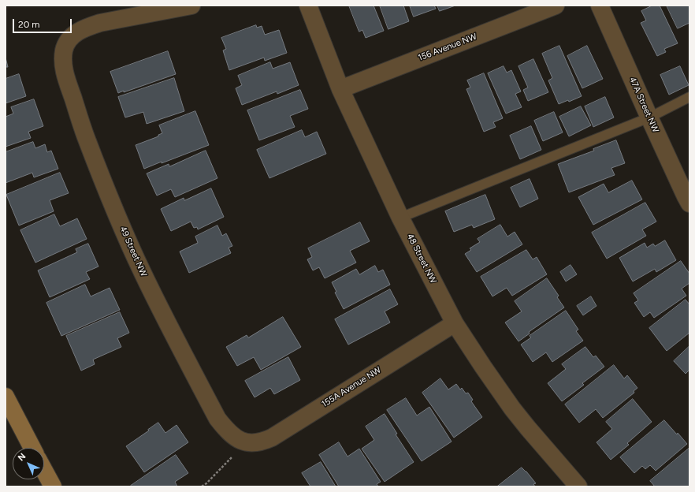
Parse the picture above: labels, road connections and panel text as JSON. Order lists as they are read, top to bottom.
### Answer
{
  "streets": {
    "street": [
      "156 Avenue NW",
      "47A Street NW",
      "49 Street NW",
      "48 Street NW",
      "155A Avenue NW"
    ]
  },
  "crossings": [
    ["156 Avenue NW", "48 Street NW"],
    ["49 Street NW", "155A Avenue NW"],
    ["48 Street NW", "155A Avenue NW"]
  ],
  "scale_bar": "20 m",
  "north": "top left"
}
